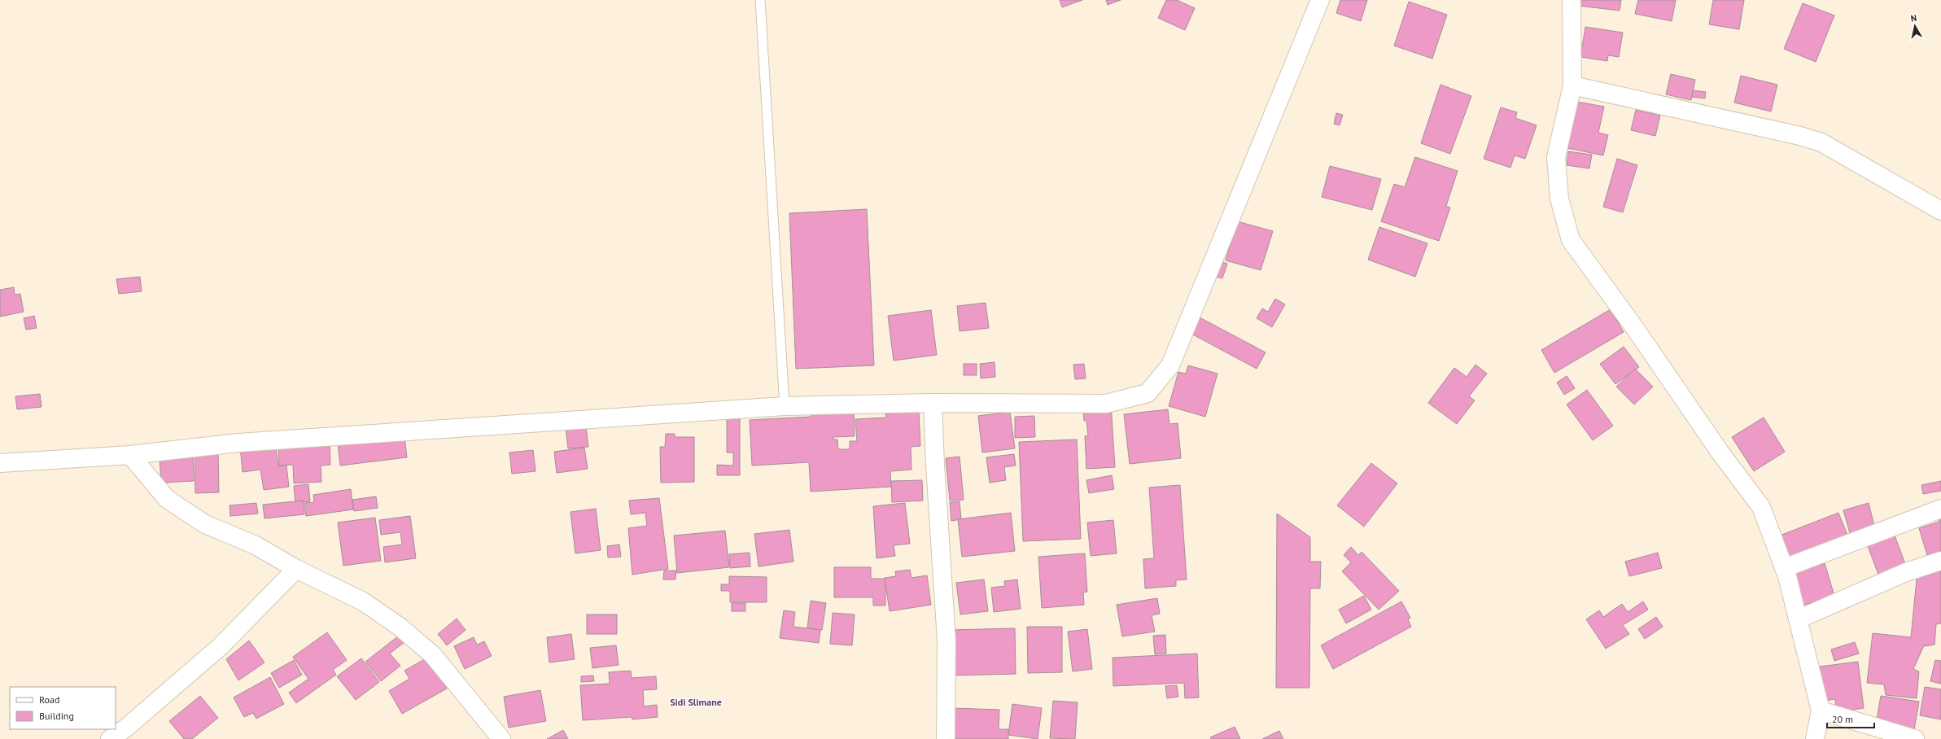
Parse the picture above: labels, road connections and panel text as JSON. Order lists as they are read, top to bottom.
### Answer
{
  "districts": ["Sidi Slimane"],
  "legend": ["Road", "Building"],
  "scale_bar": "20 m",
  "north": "top"
}
